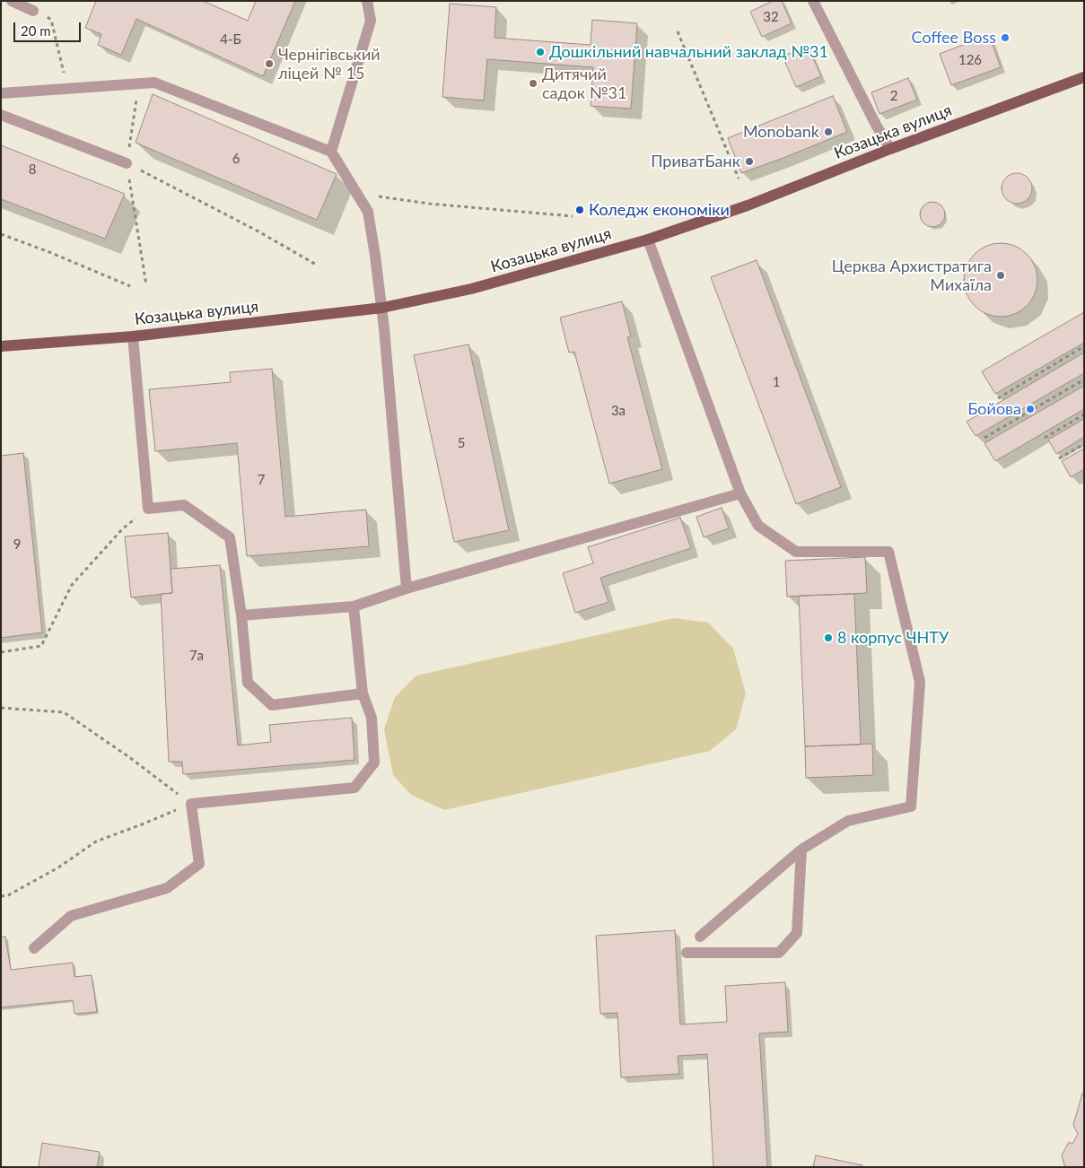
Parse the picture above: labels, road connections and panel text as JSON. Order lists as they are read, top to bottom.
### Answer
{
  "streets": {
    "main road": ["Козацька вулиця"]
  },
  "places": [
    "Coffee Boss",
    "Дошкільний навчальний заклад №31",
    "Чернігівський ліцей № 15",
    "Дитячий садок №31",
    "Monobank",
    "ПриватБанк",
    "Коледж економіки",
    "Церква Архистратига Михаїла",
    "Бойова",
    "8 корпус ЧНТУ"
  ],
  "house_numbers": [
    "32",
    "4-Б",
    "126",
    "2",
    "6",
    "8",
    "1",
    "3а",
    "5",
    "7",
    "9",
    "7а"
  ],
  "scale_bar": "20 m"
}
